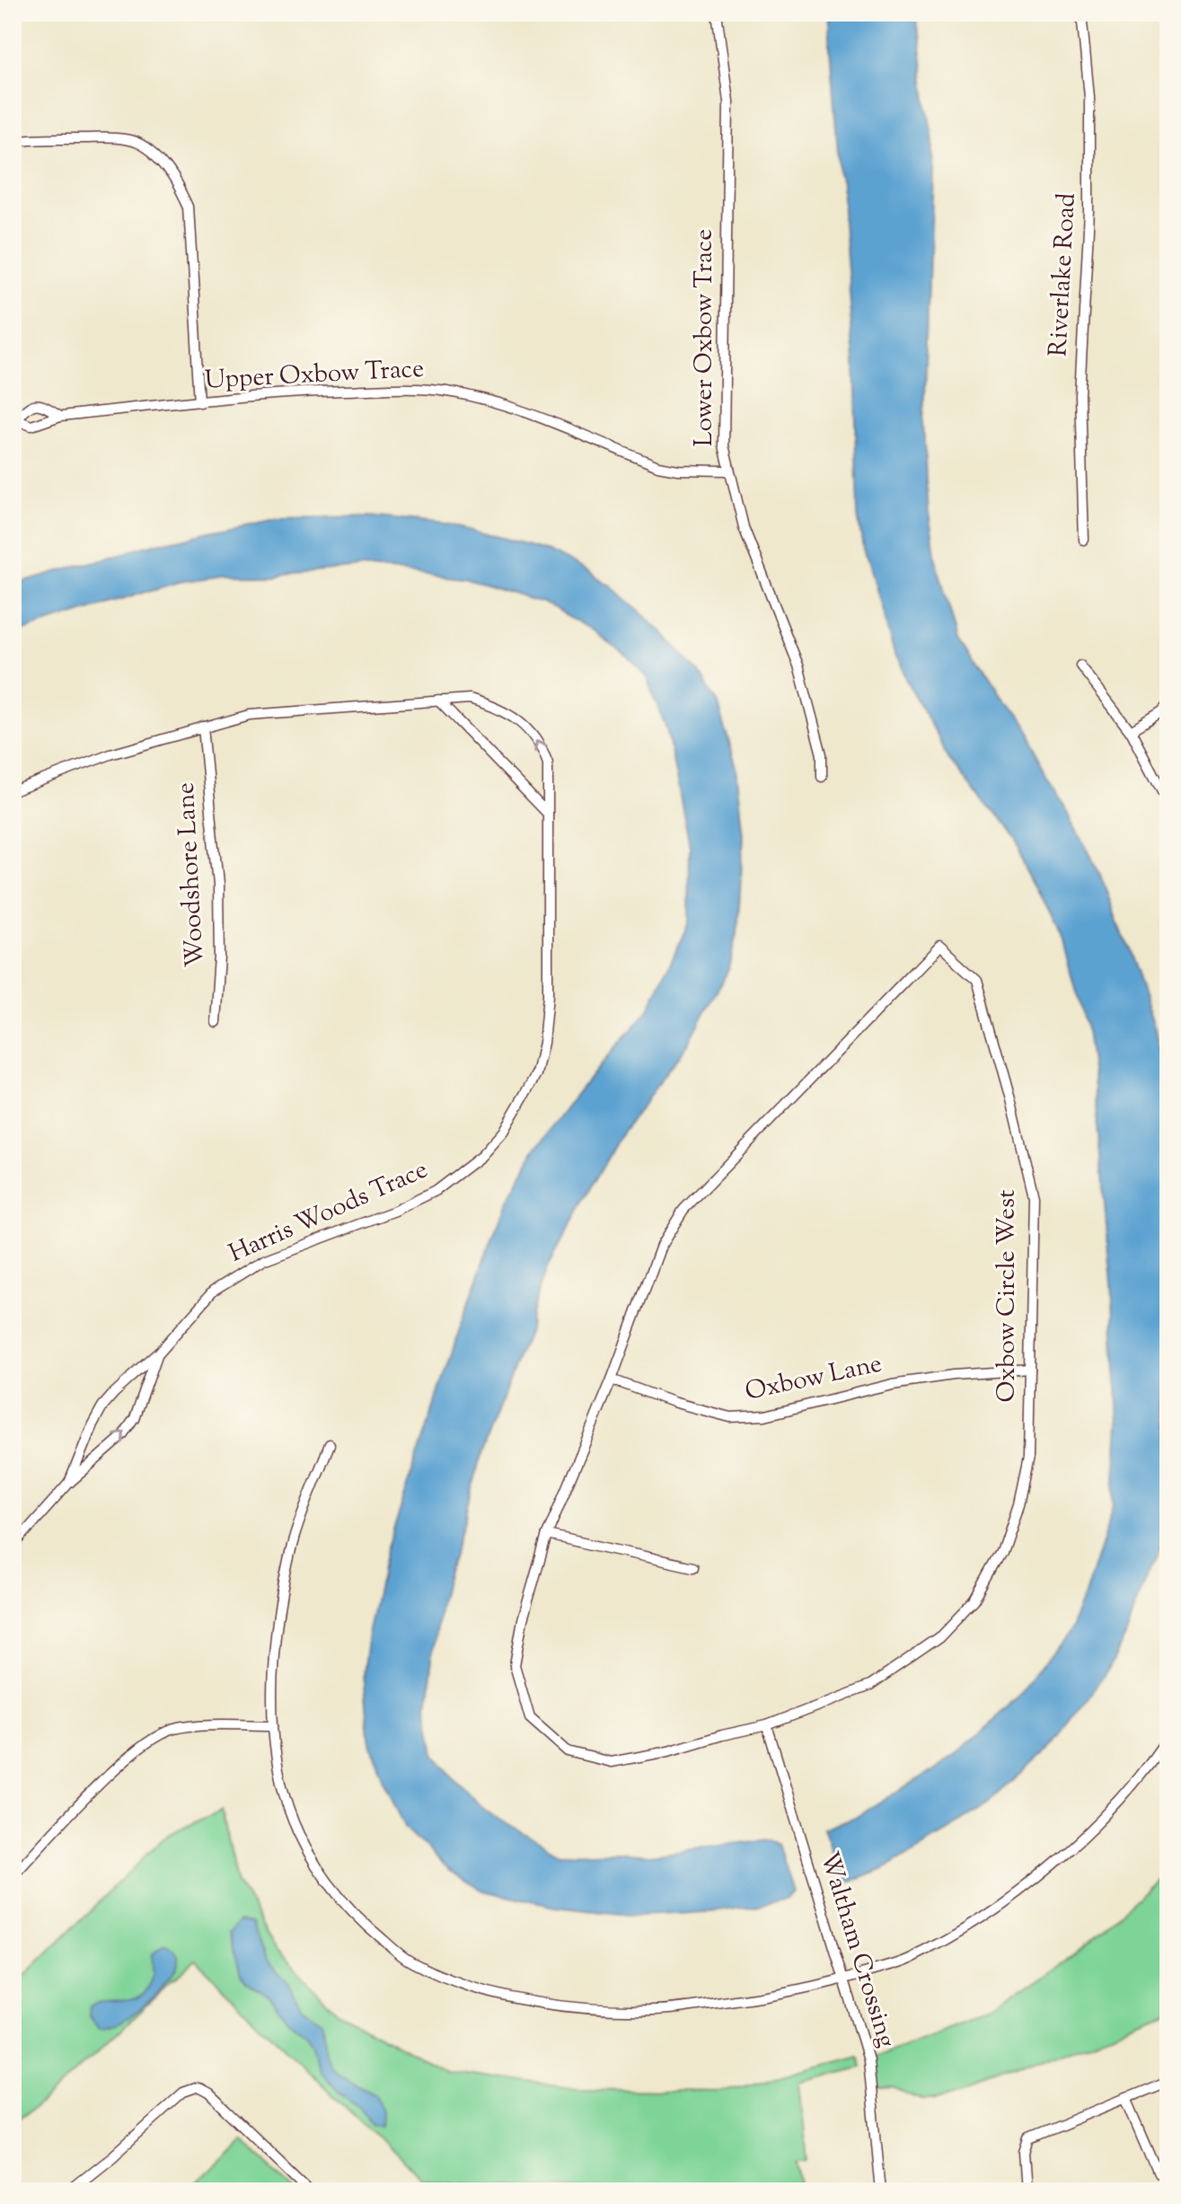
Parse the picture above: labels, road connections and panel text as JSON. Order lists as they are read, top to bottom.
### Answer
{
  "streets": {
    "street": [
      "Riverlake Road",
      "Lower Oxbow Trace",
      "Upper Oxbow Trace",
      "Woodshore Lane",
      "Harris Woods Trace",
      "Oxbow Circle West",
      "Oxbow Lane",
      "Waltham Crossing"
    ]
  },
  "crossings": [
    ["Lower Oxbow Trace", "Upper Oxbow Trace"],
    ["Woodshore Lane", "Harris Woods Trace"],
    ["Oxbow Circle West", "Oxbow Lane"],
    ["Oxbow Circle West", "Waltham Crossing"]
  ]
}
